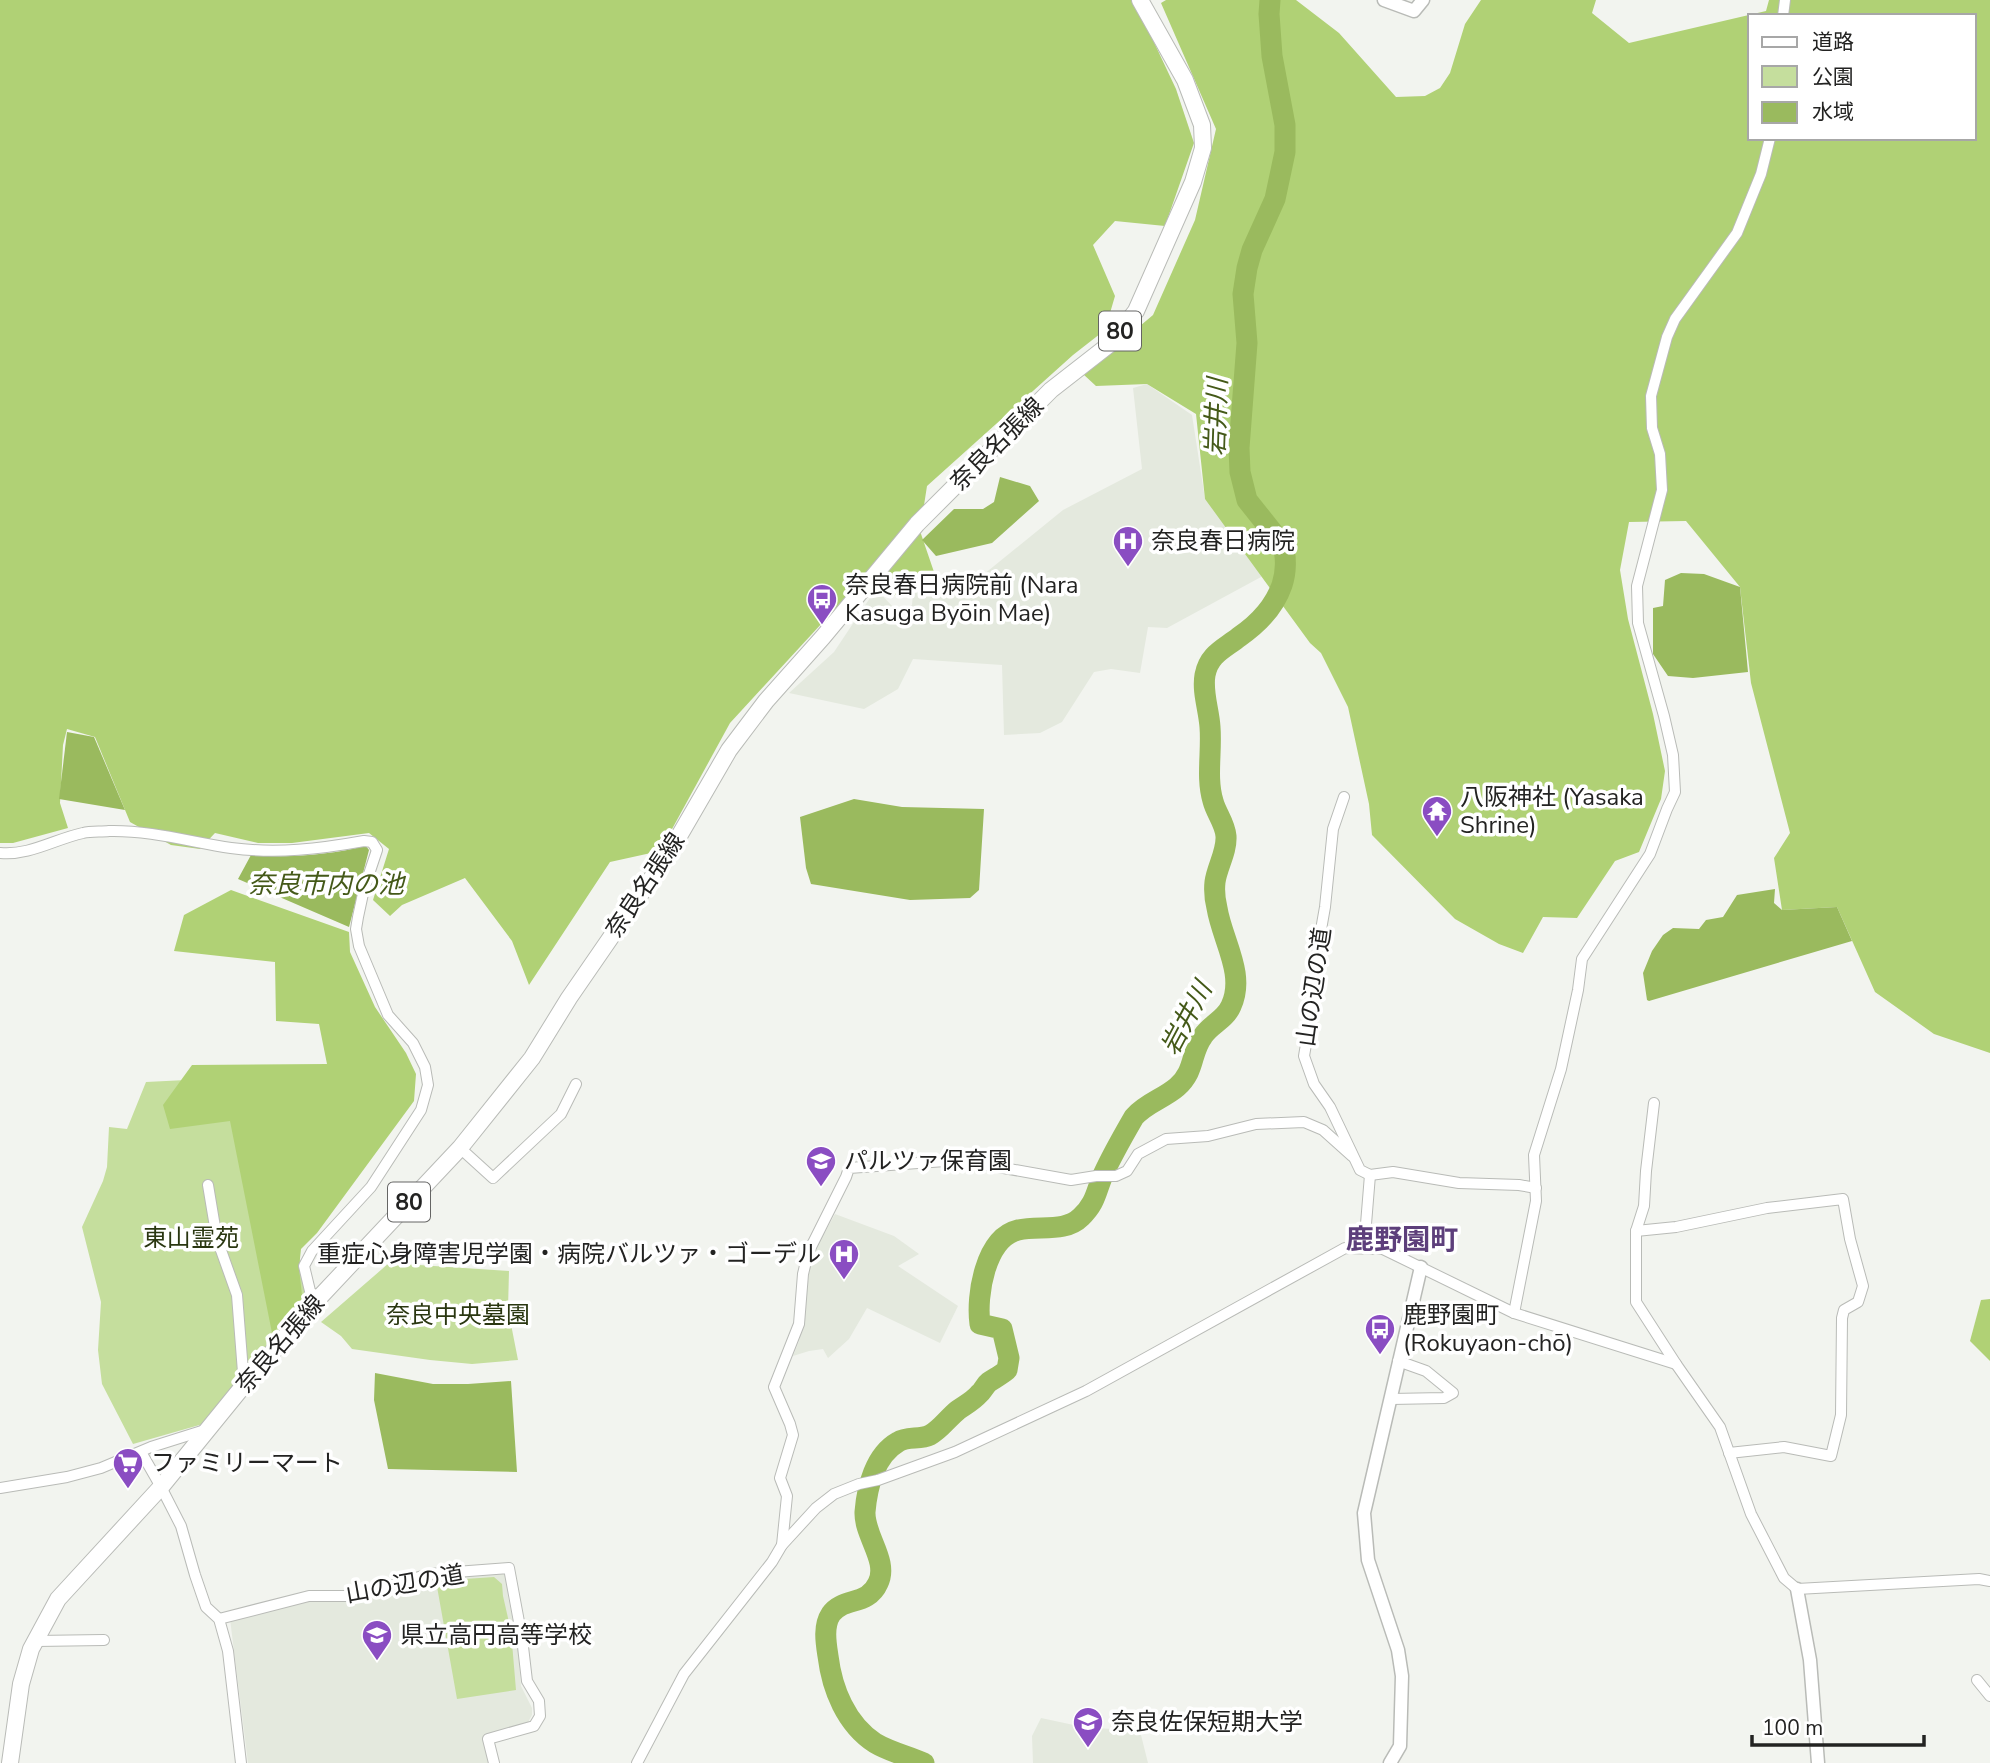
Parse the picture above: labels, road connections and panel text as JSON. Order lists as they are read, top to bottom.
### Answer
{
  "streets": {
    "main road": ["80", "奈良名張線"],
    "street": ["山の辺の道"]
  },
  "districts": ["鹿野園町"],
  "water": ["岩井川", "奈良市内の池"],
  "parks": ["東山霊苑", "奈良中央墓園"],
  "places": {
    "hospital": ["奈良春日病院", "重症心身障害児学園・病院バルツァ・ゴーデル"],
    "bus stop": ["奈良春日病院前 (Nara Kasuga Byōin Mae)", "鹿野園町 (Rokuyaon-chō)"],
    "temple": ["八阪神社 (Yasaka Shrine)"],
    "school or university": ["パルツァ保育園", "県立高円高等学校", "奈良佐保短期大学"],
    "supermarket": ["ファミリーマート"]
  },
  "legend": ["道路", "公園", "水域"],
  "scale_bar": "100 m"
}
